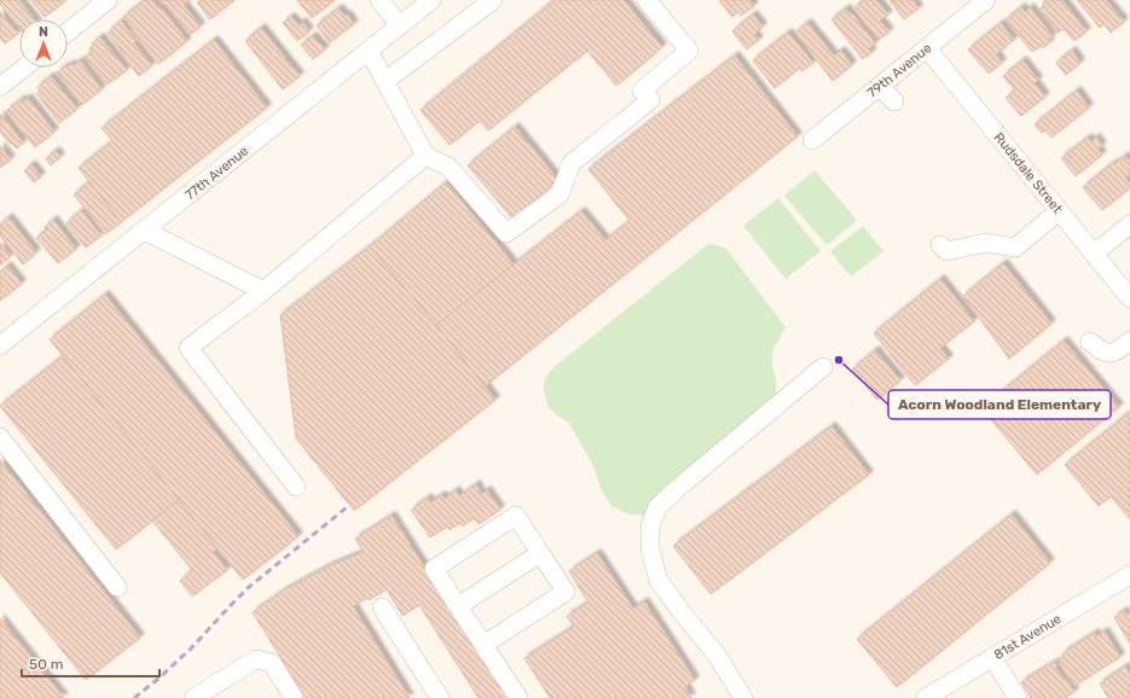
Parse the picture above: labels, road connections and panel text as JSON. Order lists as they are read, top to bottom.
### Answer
{
  "streets": {
    "street": [
      "79th Avenue",
      "77th Avenue",
      "Rudsdale Street",
      "81st Avenue"
    ]
  },
  "crossings": [
    ["79th Avenue", "Rudsdale Street"]
  ],
  "places": ["Acorn Woodland Elementary"],
  "scale_bar": "50 m",
  "north": "top"
}
